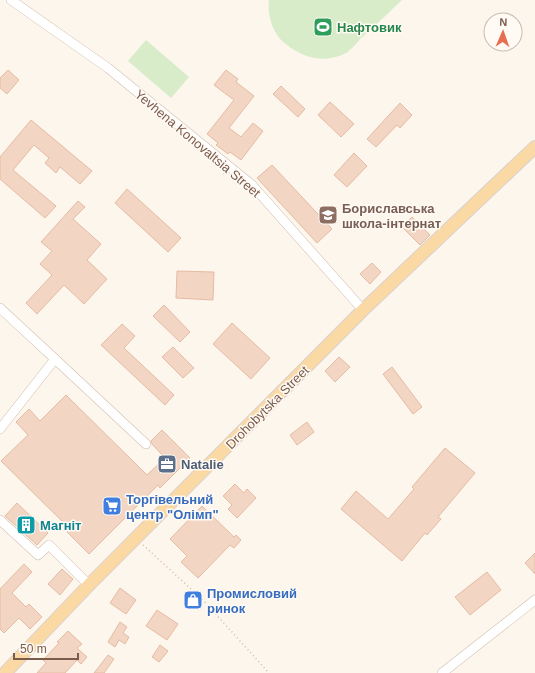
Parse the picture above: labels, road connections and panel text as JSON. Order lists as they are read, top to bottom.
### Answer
{
  "streets": {
    "main road": ["Drohobytska Street"],
    "street": ["Yevhena Konovaltsia Street"]
  },
  "crossings": [
    ["Yevhena Konovaltsia Street", "Drohobytska Street"]
  ],
  "places": {
    "sports": ["Нафтовик"],
    "school or university": ["Бориславська школа-інтернат"],
    "office": ["Natalie"],
    "supermarket": ["Торгівельний центр \"Олімп\""],
    "building": ["Магніт"],
    "shop": ["Промисловий ринок"]
  },
  "scale_bar": "50 m",
  "north": "top"
}
